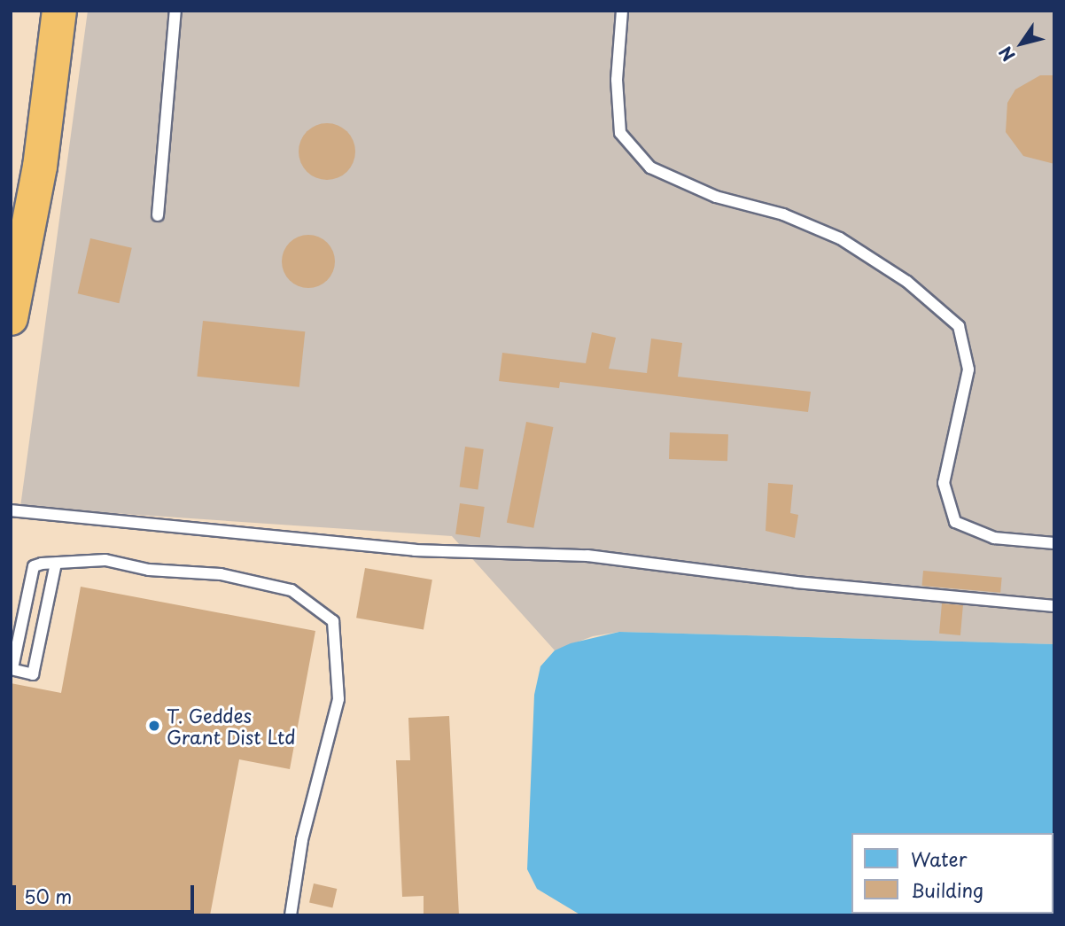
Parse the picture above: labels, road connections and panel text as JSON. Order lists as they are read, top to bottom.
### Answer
{
  "places": ["T. Geddes Grant Dist Ltd"],
  "legend": ["Water", "Building"],
  "scale_bar": "50 m",
  "north": "bottom left"
}
